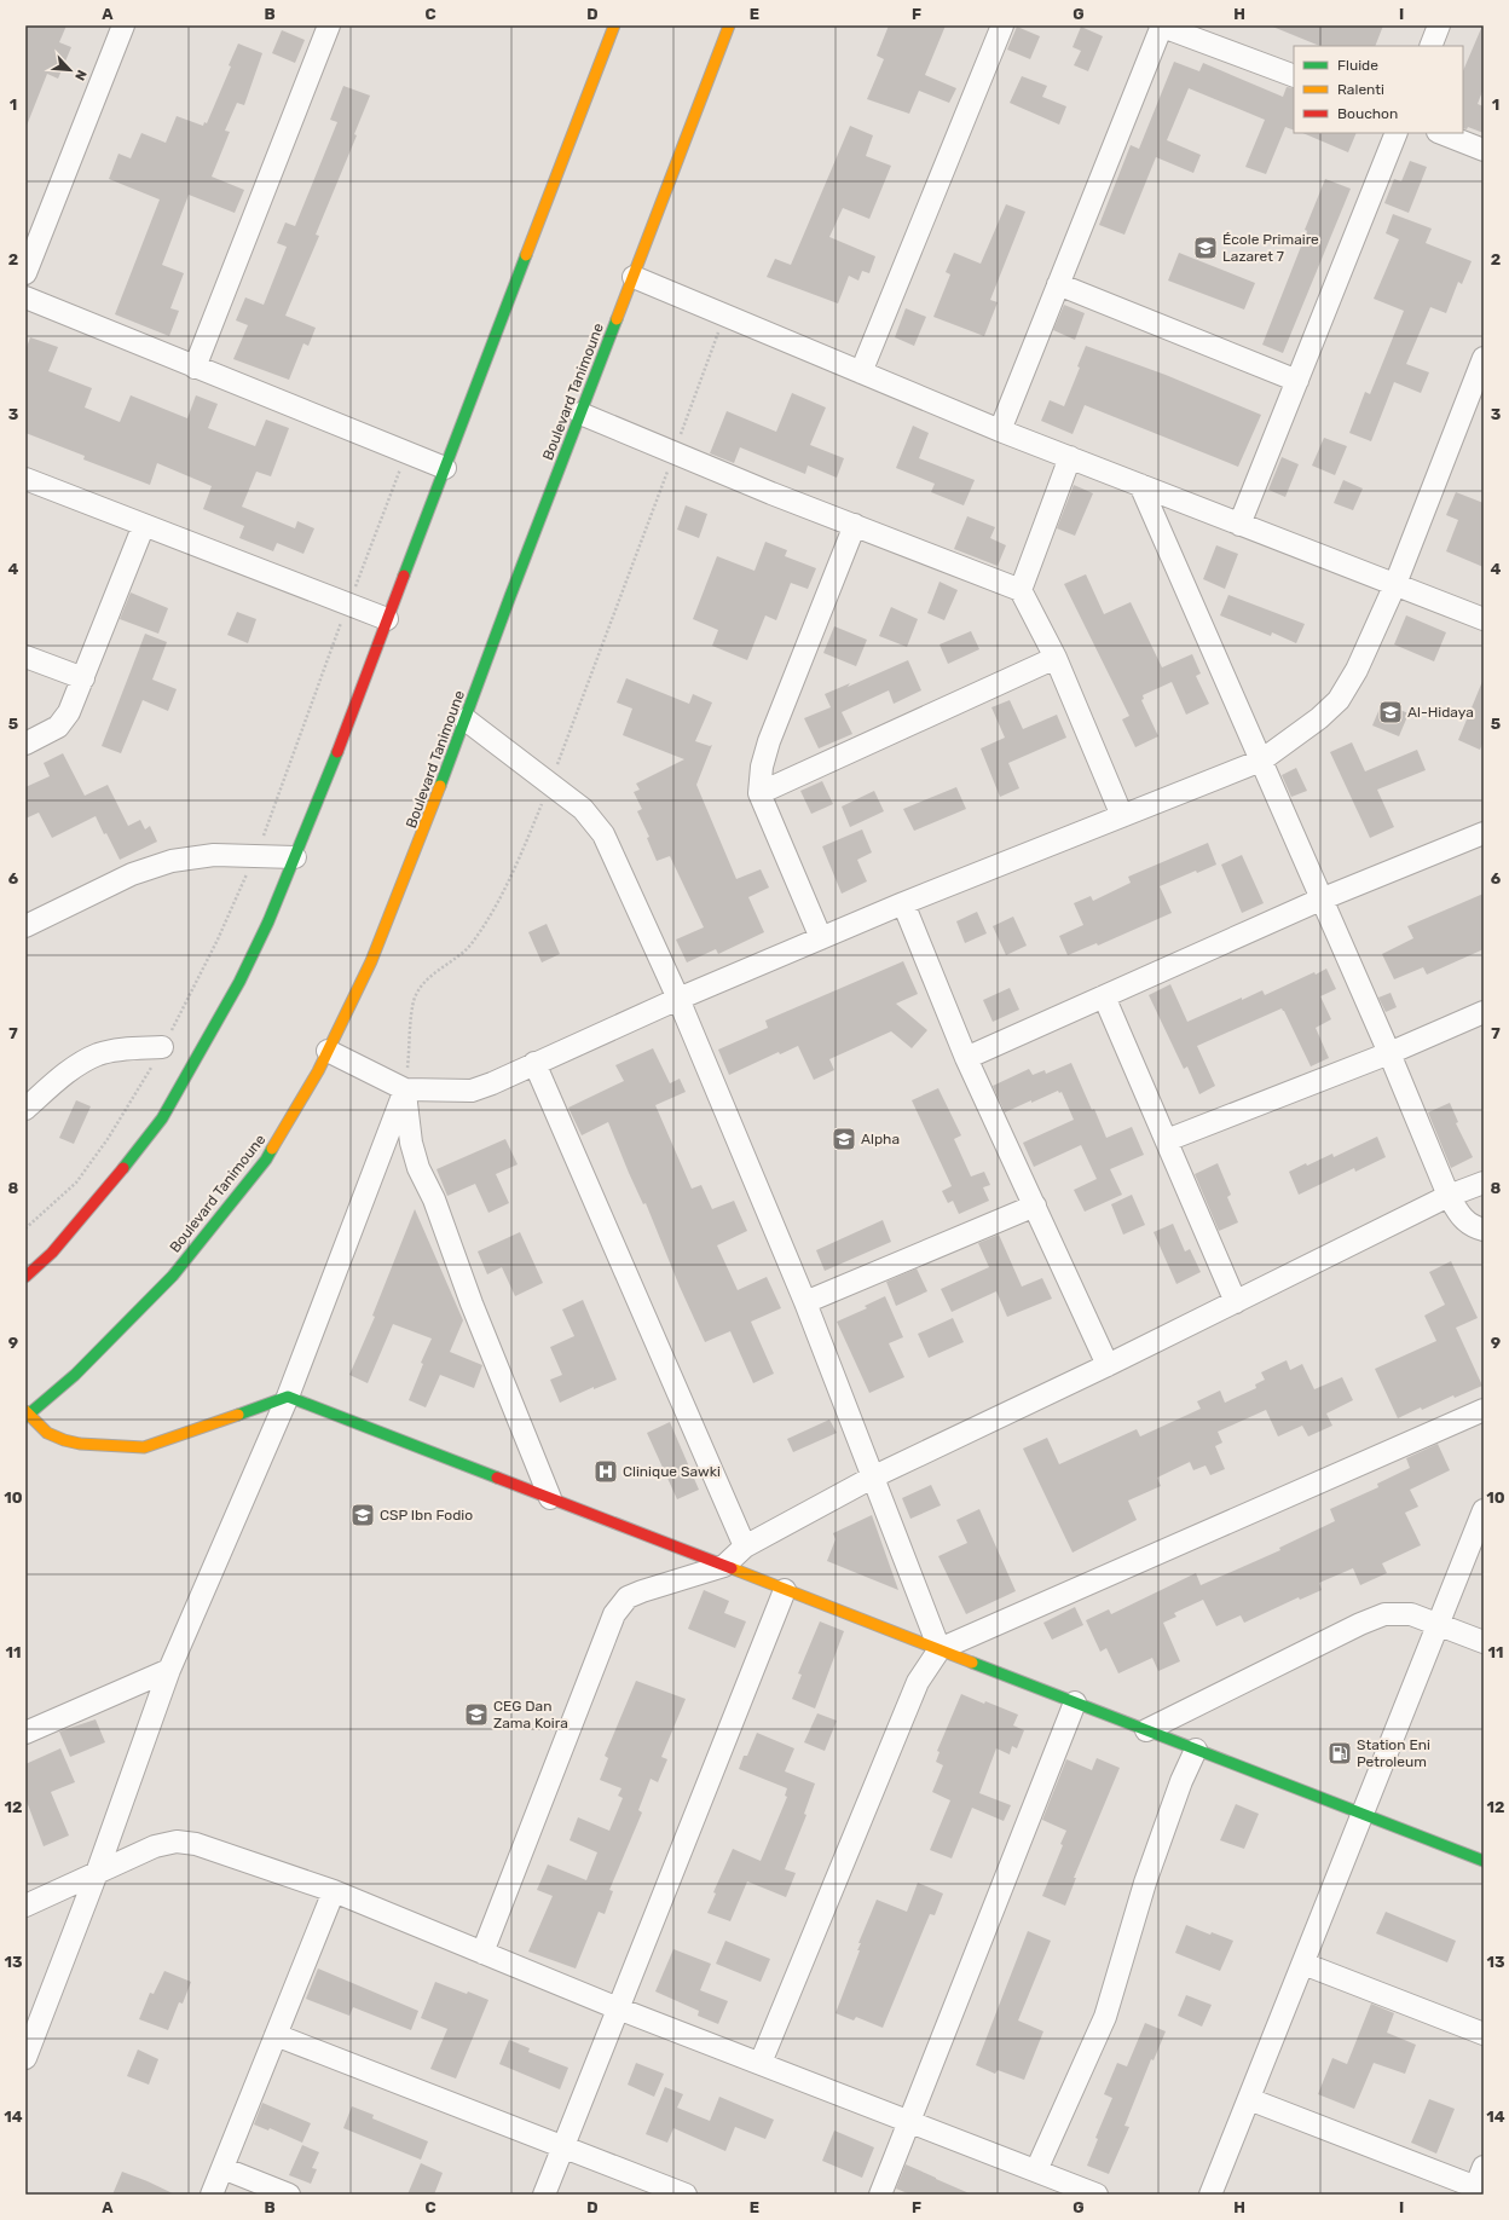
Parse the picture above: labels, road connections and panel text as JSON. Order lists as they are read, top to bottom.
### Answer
{
  "streets": {
    "main road": ["Boulevard Tanimoune"]
  },
  "places": {
    "school or university": [
      "École Primaire Lazaret 7",
      "Al-Hidaya",
      "Alpha",
      "CSP Ibn Fodio",
      "CEG Dan Zama Koira"
    ],
    "hospital": ["Clinique Sawki"],
    "fuel station": ["Station Eni Petroleum"]
  },
  "legend": ["Fluide", "Ralenti", "Bouchon"],
  "north": "bottom right",
  "grid": {
    "columns": [
      "A",
      "B",
      "C",
      "D",
      "E",
      "F",
      "G",
      "H",
      "I"
    ],
    "rows": [
      "1",
      "2",
      "3",
      "4",
      "5",
      "6",
      "7",
      "8",
      "9",
      "10",
      "11",
      "12",
      "13",
      "14"
    ]
  }
}
